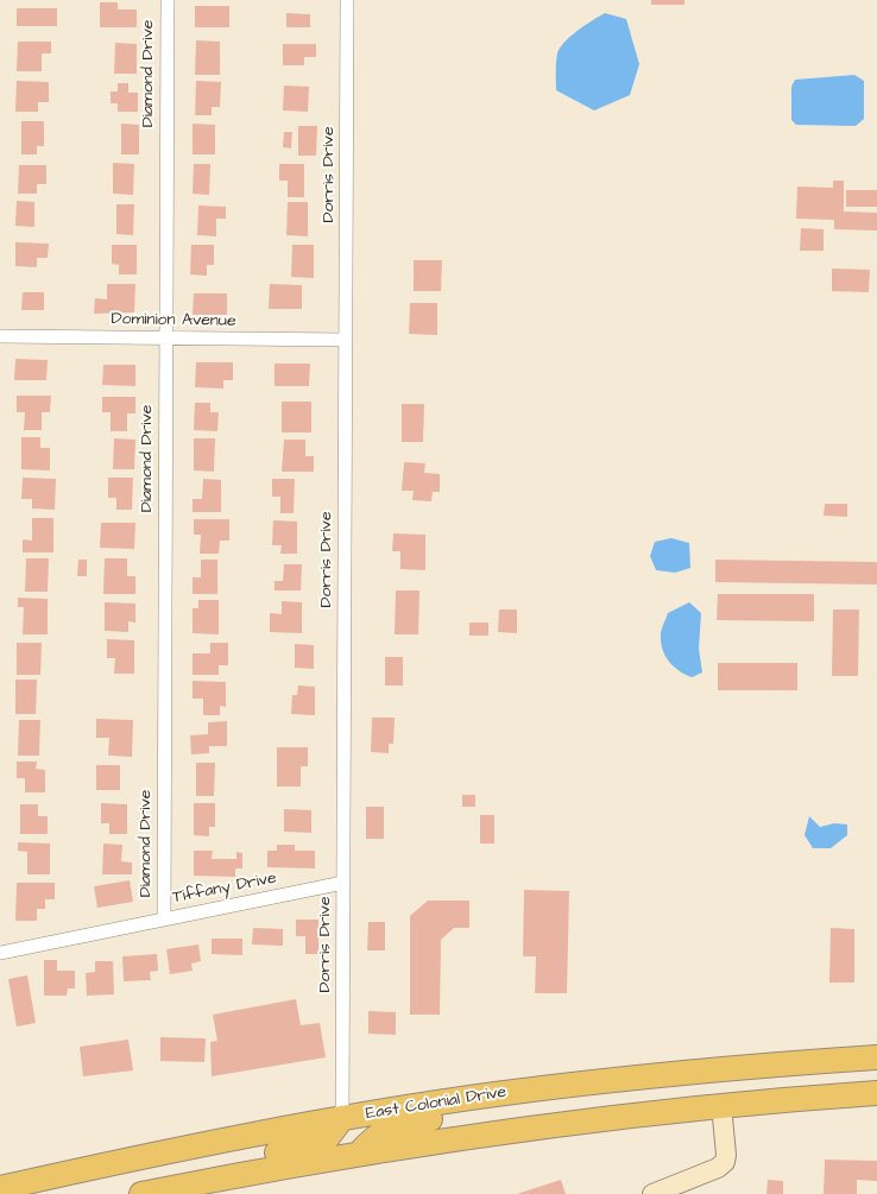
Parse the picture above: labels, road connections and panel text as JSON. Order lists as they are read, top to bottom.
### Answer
{
  "streets": {
    "highway": ["East Colonial Drive"],
    "street": [
      "Diamond Drive",
      "Dorris Drive",
      "Dominion Avenue",
      "Tiffany Drive"
    ]
  },
  "crossings": [
    ["Diamond Drive", "Dominion Avenue"],
    ["Diamond Drive", "Tiffany Drive"],
    ["Dorris Drive", "Dominion Avenue"],
    ["Dorris Drive", "Tiffany Drive"],
    ["Dorris Drive", "East Colonial Drive"]
  ]
}
